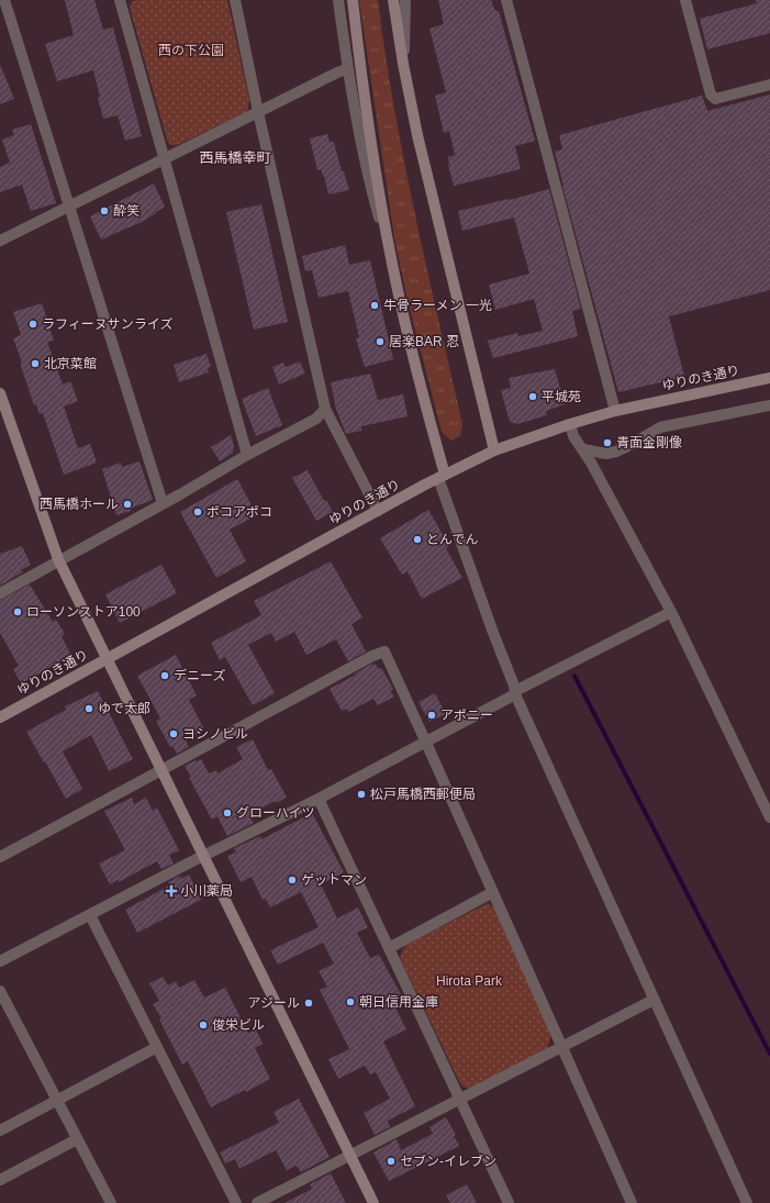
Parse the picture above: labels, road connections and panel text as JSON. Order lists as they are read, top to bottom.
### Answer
{
  "streets": {
    "street": ["ゆりのき通り"]
  },
  "districts": ["西馬橋幸町"],
  "parks": ["西の下公園", "Hirota Park"],
  "places": {
    "other": [
      "酔笑",
      "牛骨ラーメン 一光",
      "ラフィーヌサンライズ",
      "居楽BAR 忍",
      "北京菜館",
      "平城苑",
      "青面金剛像",
      "西馬橋ホール",
      "ポコアポコ",
      "とんでん",
      "ローソンストア100",
      "デニーズ",
      "ゆで太郎",
      "アポニー",
      "ヨシノビル",
      "松戸馬橋西郵便局",
      "グローハイツ",
      "ゲットマン",
      "朝日信用金庫",
      "アジール",
      "俊栄ビル",
      "セブン-イレブン"
    ],
    "health": ["小川薬局"]
  }
}
